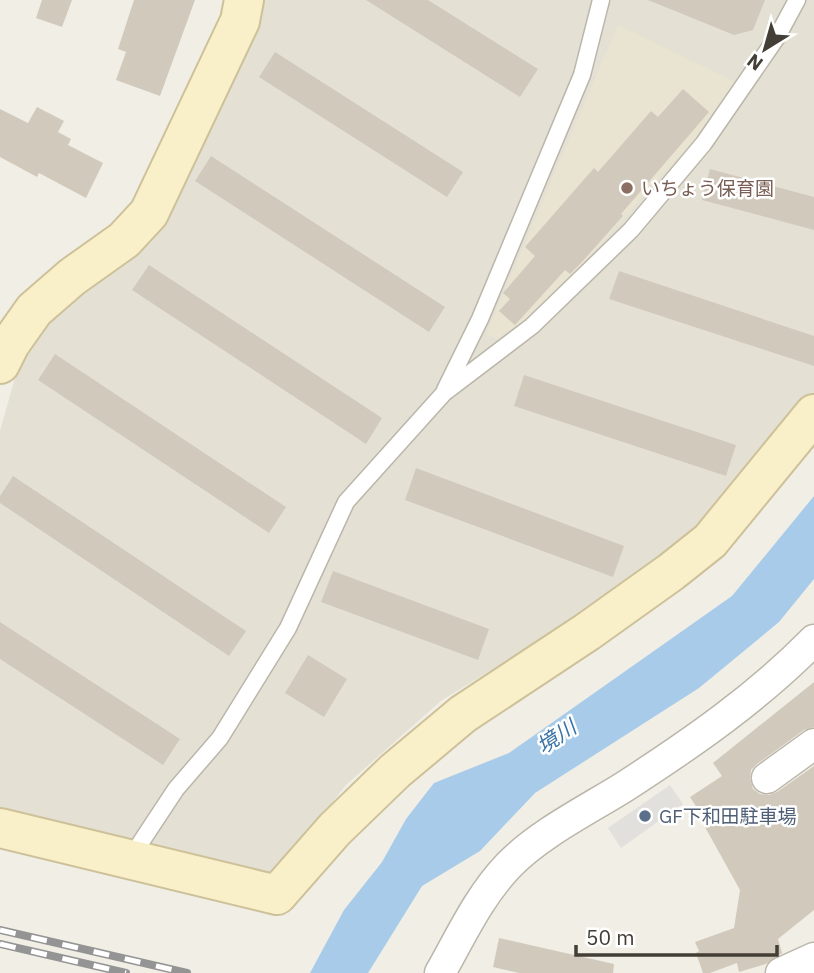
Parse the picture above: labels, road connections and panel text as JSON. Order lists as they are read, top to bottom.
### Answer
{
  "water": ["境川"],
  "places": ["いちょう保育園", "GF下和田駐車場"],
  "scale_bar": "50 m",
  "north": "bottom left"
}
